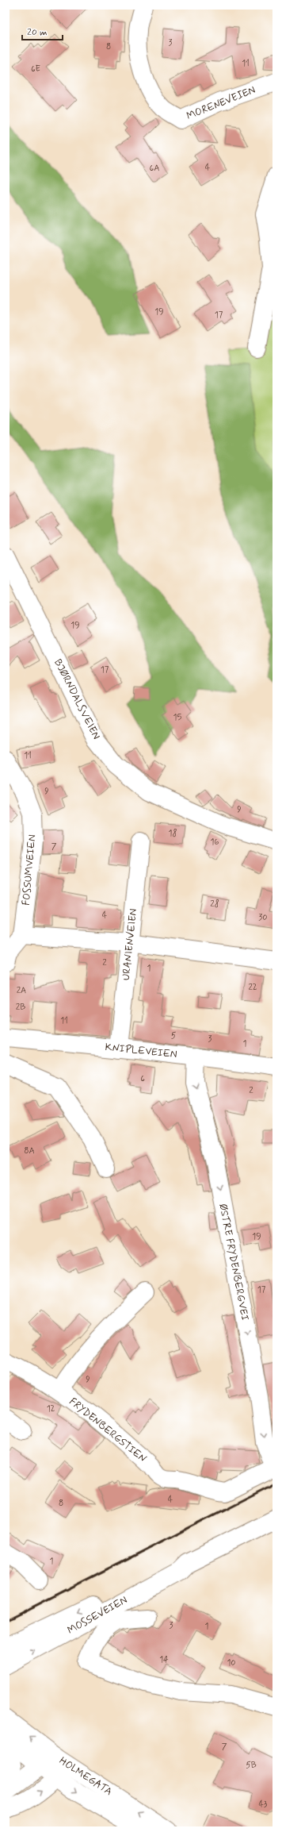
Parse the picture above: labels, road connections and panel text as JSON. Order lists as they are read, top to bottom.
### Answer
{
  "streets": {
    "main road": [
      "MORENEVEIEN",
      "BJØRNDALSVEIEN",
      "FOSSUMVEIEN",
      "URANIENVEIEN",
      "KNIPLEVEIEN",
      "ØSTRE FRYDENBERGVEI",
      "FRYDENBERGSTIEN",
      "MOSSEVEIEN",
      "HOLMEGATA"
    ]
  },
  "crossings": [
    ["URANIENVEIEN", "KNIPLEVEIEN"],
    ["KNIPLEVEIEN", "ØSTRE FRYDENBERGVEI"],
    ["ØSTRE FRYDENBERGVEI", "FRYDENBERGSTIEN"]
  ],
  "one_way": ["ØSTRE FRYDENBERGVEI"],
  "house_numbers": [
    "3",
    "8",
    "11",
    "6E",
    "4",
    "6A",
    "19",
    "17",
    "19",
    "17",
    "15",
    "11",
    "9",
    "9",
    "18",
    "16",
    "7",
    "28",
    "4",
    "30",
    "2",
    "1",
    "22",
    "2A",
    "2B",
    "11",
    "5",
    "3",
    "1",
    "6",
    "2",
    "8A",
    "19",
    "17",
    "9",
    "12",
    "4",
    "8",
    "1",
    "3",
    "1",
    "14",
    "10",
    "7",
    "5B",
    "43"
  ],
  "scale_bar": "20 m"
}
